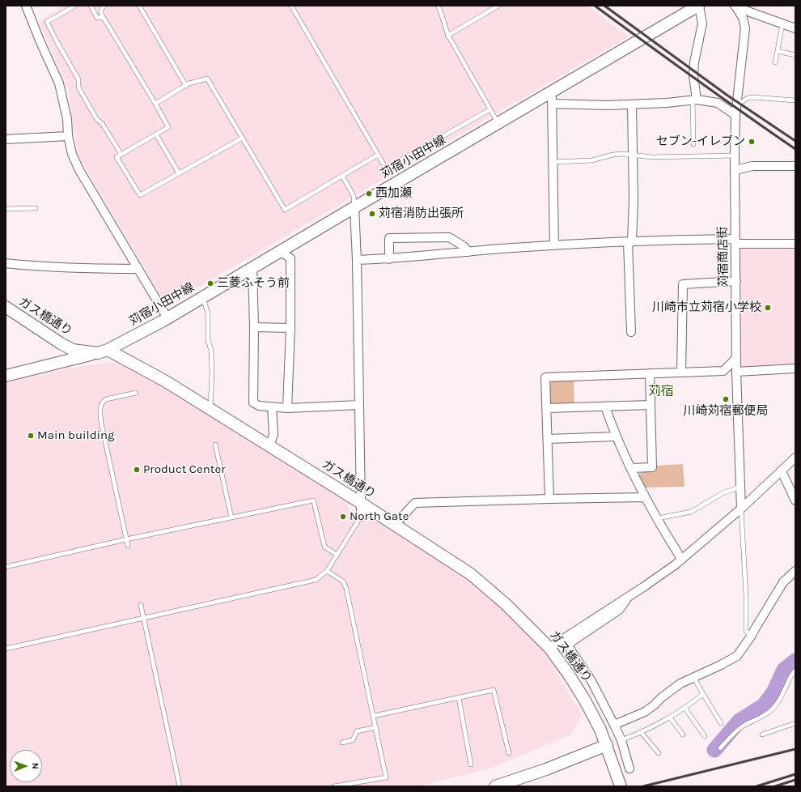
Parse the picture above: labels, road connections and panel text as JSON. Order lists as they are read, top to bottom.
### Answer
{
  "streets": {
    "street": ["苅宿小田中線", "苅宿商店街", "ガス橋通り"]
  },
  "crossings": [
    ["苅宿小田中線", "ガス橋通り"]
  ],
  "districts": ["苅宿"],
  "places": [
    "セブン-イレブン",
    "西加瀬",
    "苅宿消防出張所",
    "三菱ふそう前",
    "川崎市立苅宿小学校",
    "川崎苅宿郵便局",
    "Main building",
    "Product Center",
    "North Gate"
  ],
  "north": "right"
}
